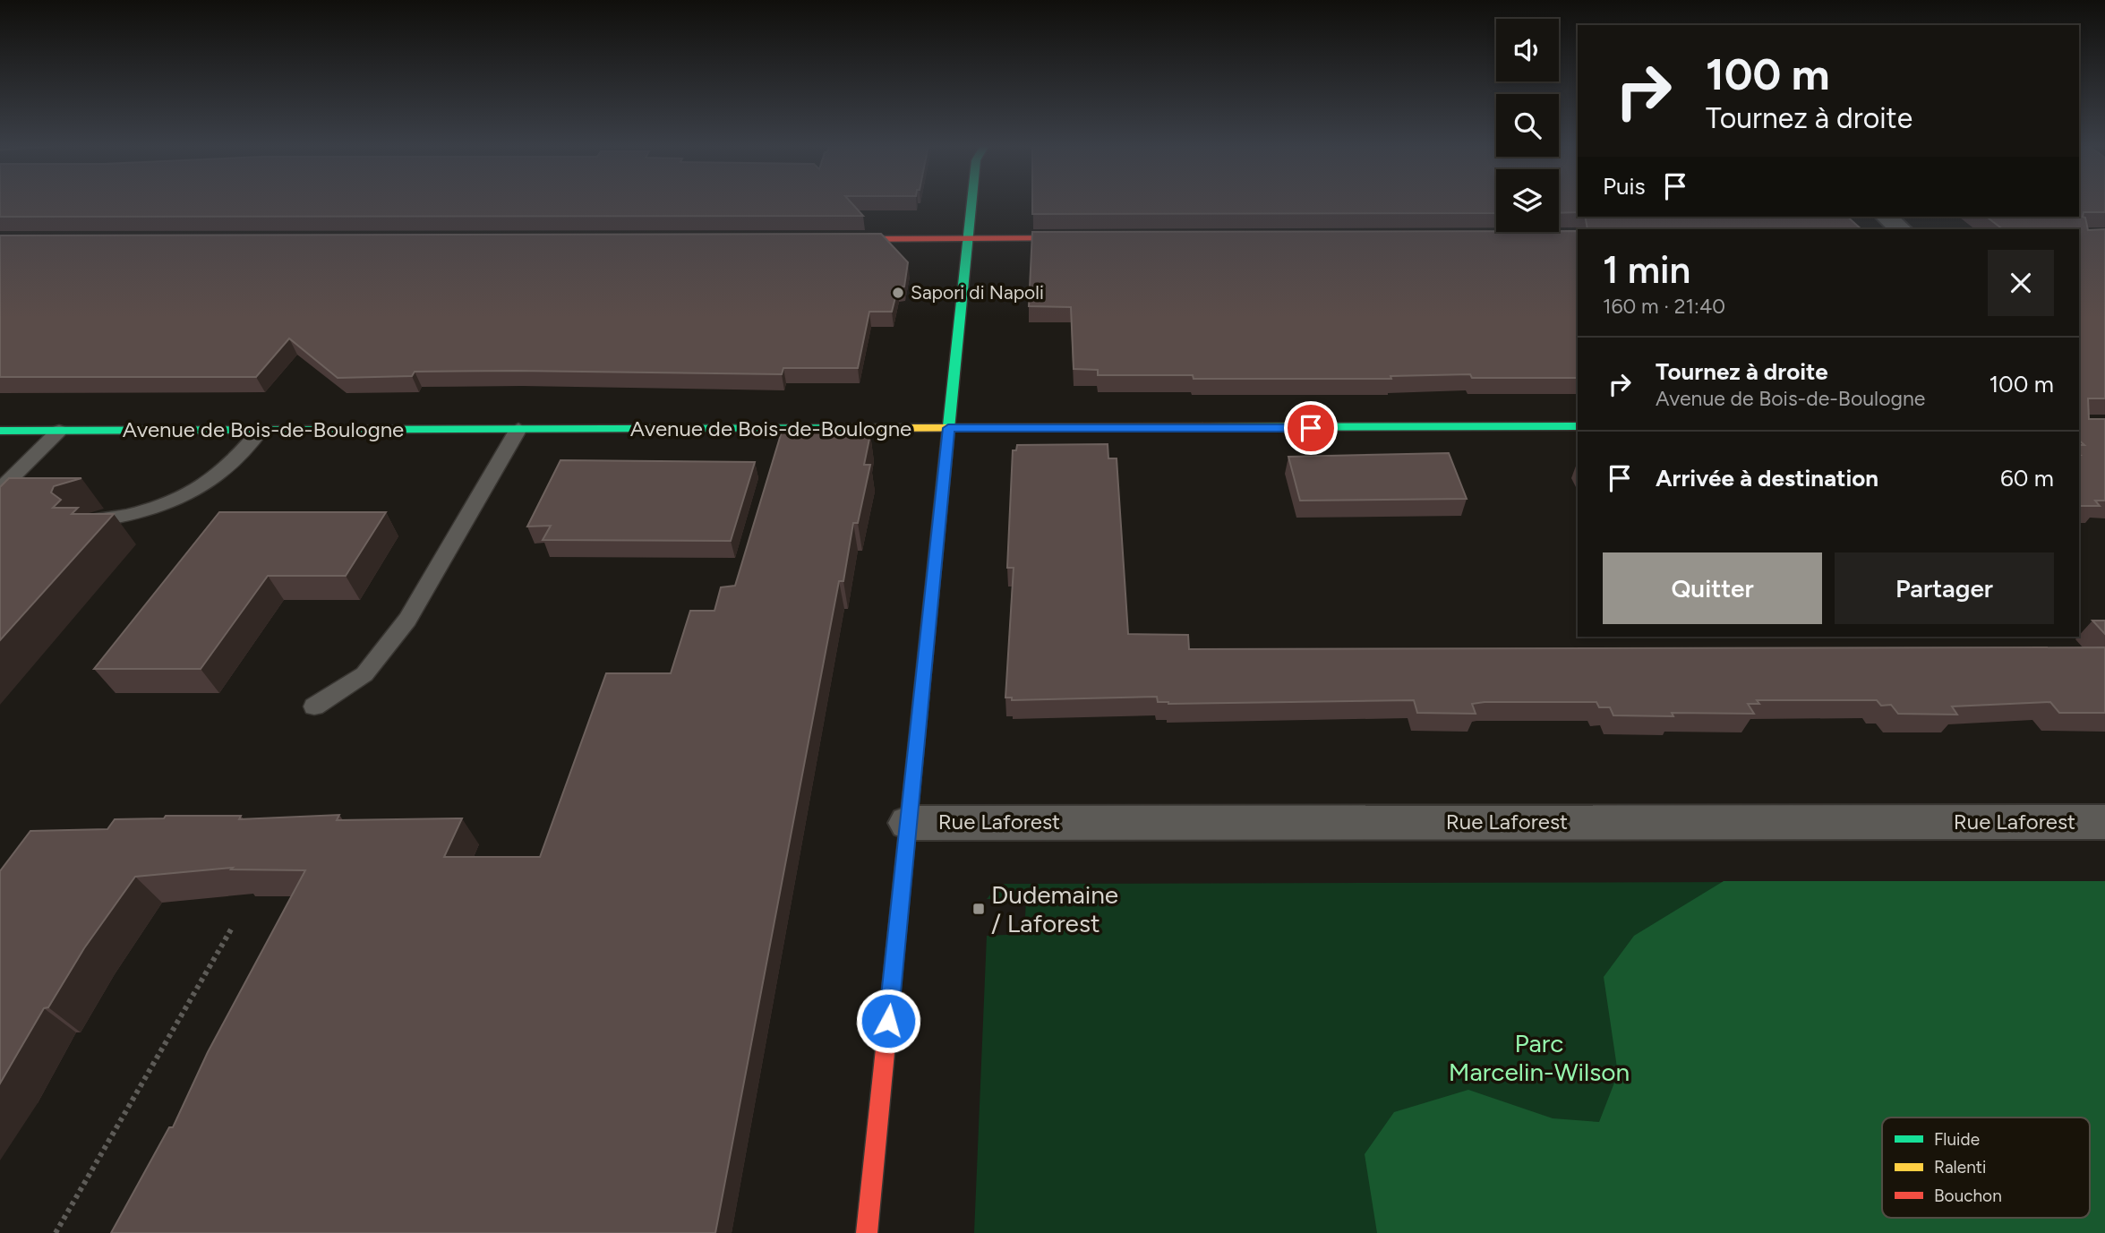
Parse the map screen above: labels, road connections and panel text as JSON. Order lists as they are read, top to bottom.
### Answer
{
  "streets": {
    "street": ["Avenue de Bois-de-Boulogne", "Rue Laforest"]
  },
  "parks": ["Parc Marcelin-Wilson"],
  "places": {
    "other": ["Sapori di Napoli"],
    "transit": ["Dudemaine / Laforest"]
  },
  "legend": ["Fluide", "Ralenti", "Bouchon"],
  "page": {
    "turn": ["100 m", "Tournez à droite"],
    "then": "Puis",
    "heading": ["1 min", "160 m · 21:40"],
    "list": [
      {
        "name": "Tournez à droite",
        "note": "Avenue de Bois-de-Boulogne",
        "value": "100 m"
      },
      {
        "name": "Arrivée à destination",
        "value": "60 m"
      }
    ],
    "buttons": ["Quitter", "Partager"]
  }
}
